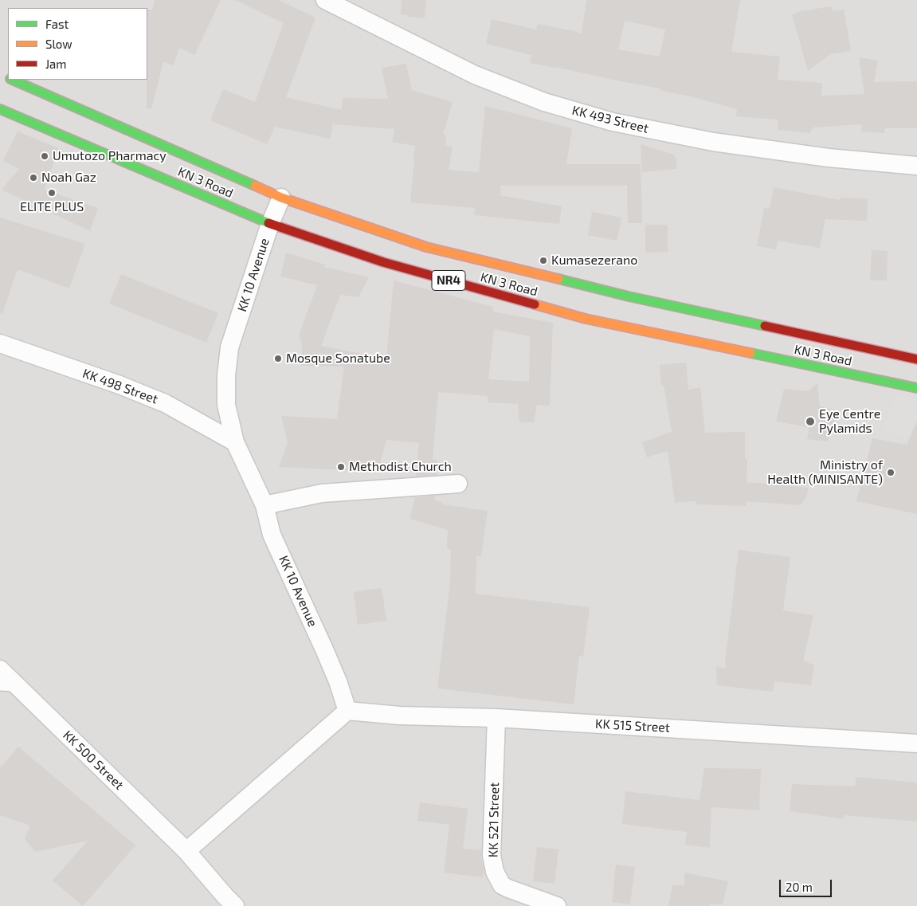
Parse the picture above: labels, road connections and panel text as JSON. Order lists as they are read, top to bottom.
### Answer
{
  "streets": {
    "highway": ["KN 3 Road", "NR4"],
    "street": [
      "KK 493 Street",
      "KK 10 Avenue",
      "KK 498 Street",
      "KK 515 Street",
      "KK 500 Street",
      "KK 521 Street"
    ]
  },
  "crossings": [
    ["KN 3 Road", "KK 10 Avenue"],
    ["KK 10 Avenue", "KK 498 Street"],
    ["KK 10 Avenue", "KK 515 Street"],
    ["KK 515 Street", "KK 521 Street"]
  ],
  "places": [
    "Umutozo Pharmacy",
    "Noah Gaz",
    "ELITE PLUS",
    "Kumasezerano",
    "Mosque Sonatube",
    "Eye Centre Pylamids",
    "Methodist Church",
    "Ministry of Health (MINISANTE)"
  ],
  "legend": ["Fast", "Slow", "Jam"],
  "scale_bar": "20 m"
}
